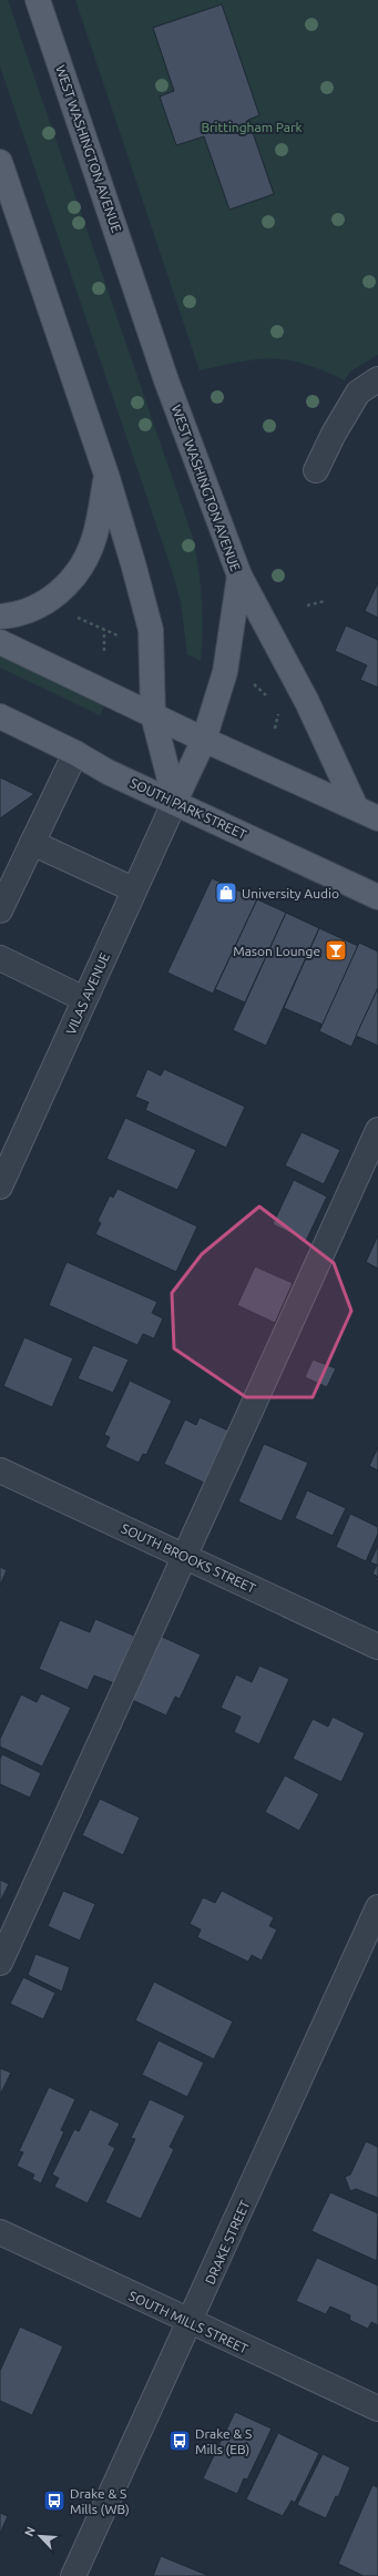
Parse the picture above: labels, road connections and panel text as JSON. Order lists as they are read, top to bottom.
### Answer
{
  "streets": {
    "main road": ["WEST WASHINGTON AVENUE", "SOUTH PARK STREET"],
    "street": [
      "VILAS AVENUE",
      "SOUTH BROOKS STREET",
      "DRAKE STREET",
      "SOUTH MILLS STREET"
    ]
  },
  "crossings": [
    ["WEST WASHINGTON AVENUE", "SOUTH PARK STREET"],
    ["WEST WASHINGTON AVENUE", "VILAS AVENUE"],
    ["SOUTH PARK STREET", "VILAS AVENUE"],
    ["DRAKE STREET", "SOUTH MILLS STREET"]
  ],
  "parks": ["Brittingham Park"],
  "places": {
    "shop": ["University Audio"],
    "bar": ["Mason Lounge"],
    "bus stop": ["Drake & S Mills (EB)", "Drake & S Mills (WB)"]
  },
  "north": "top left"
}
